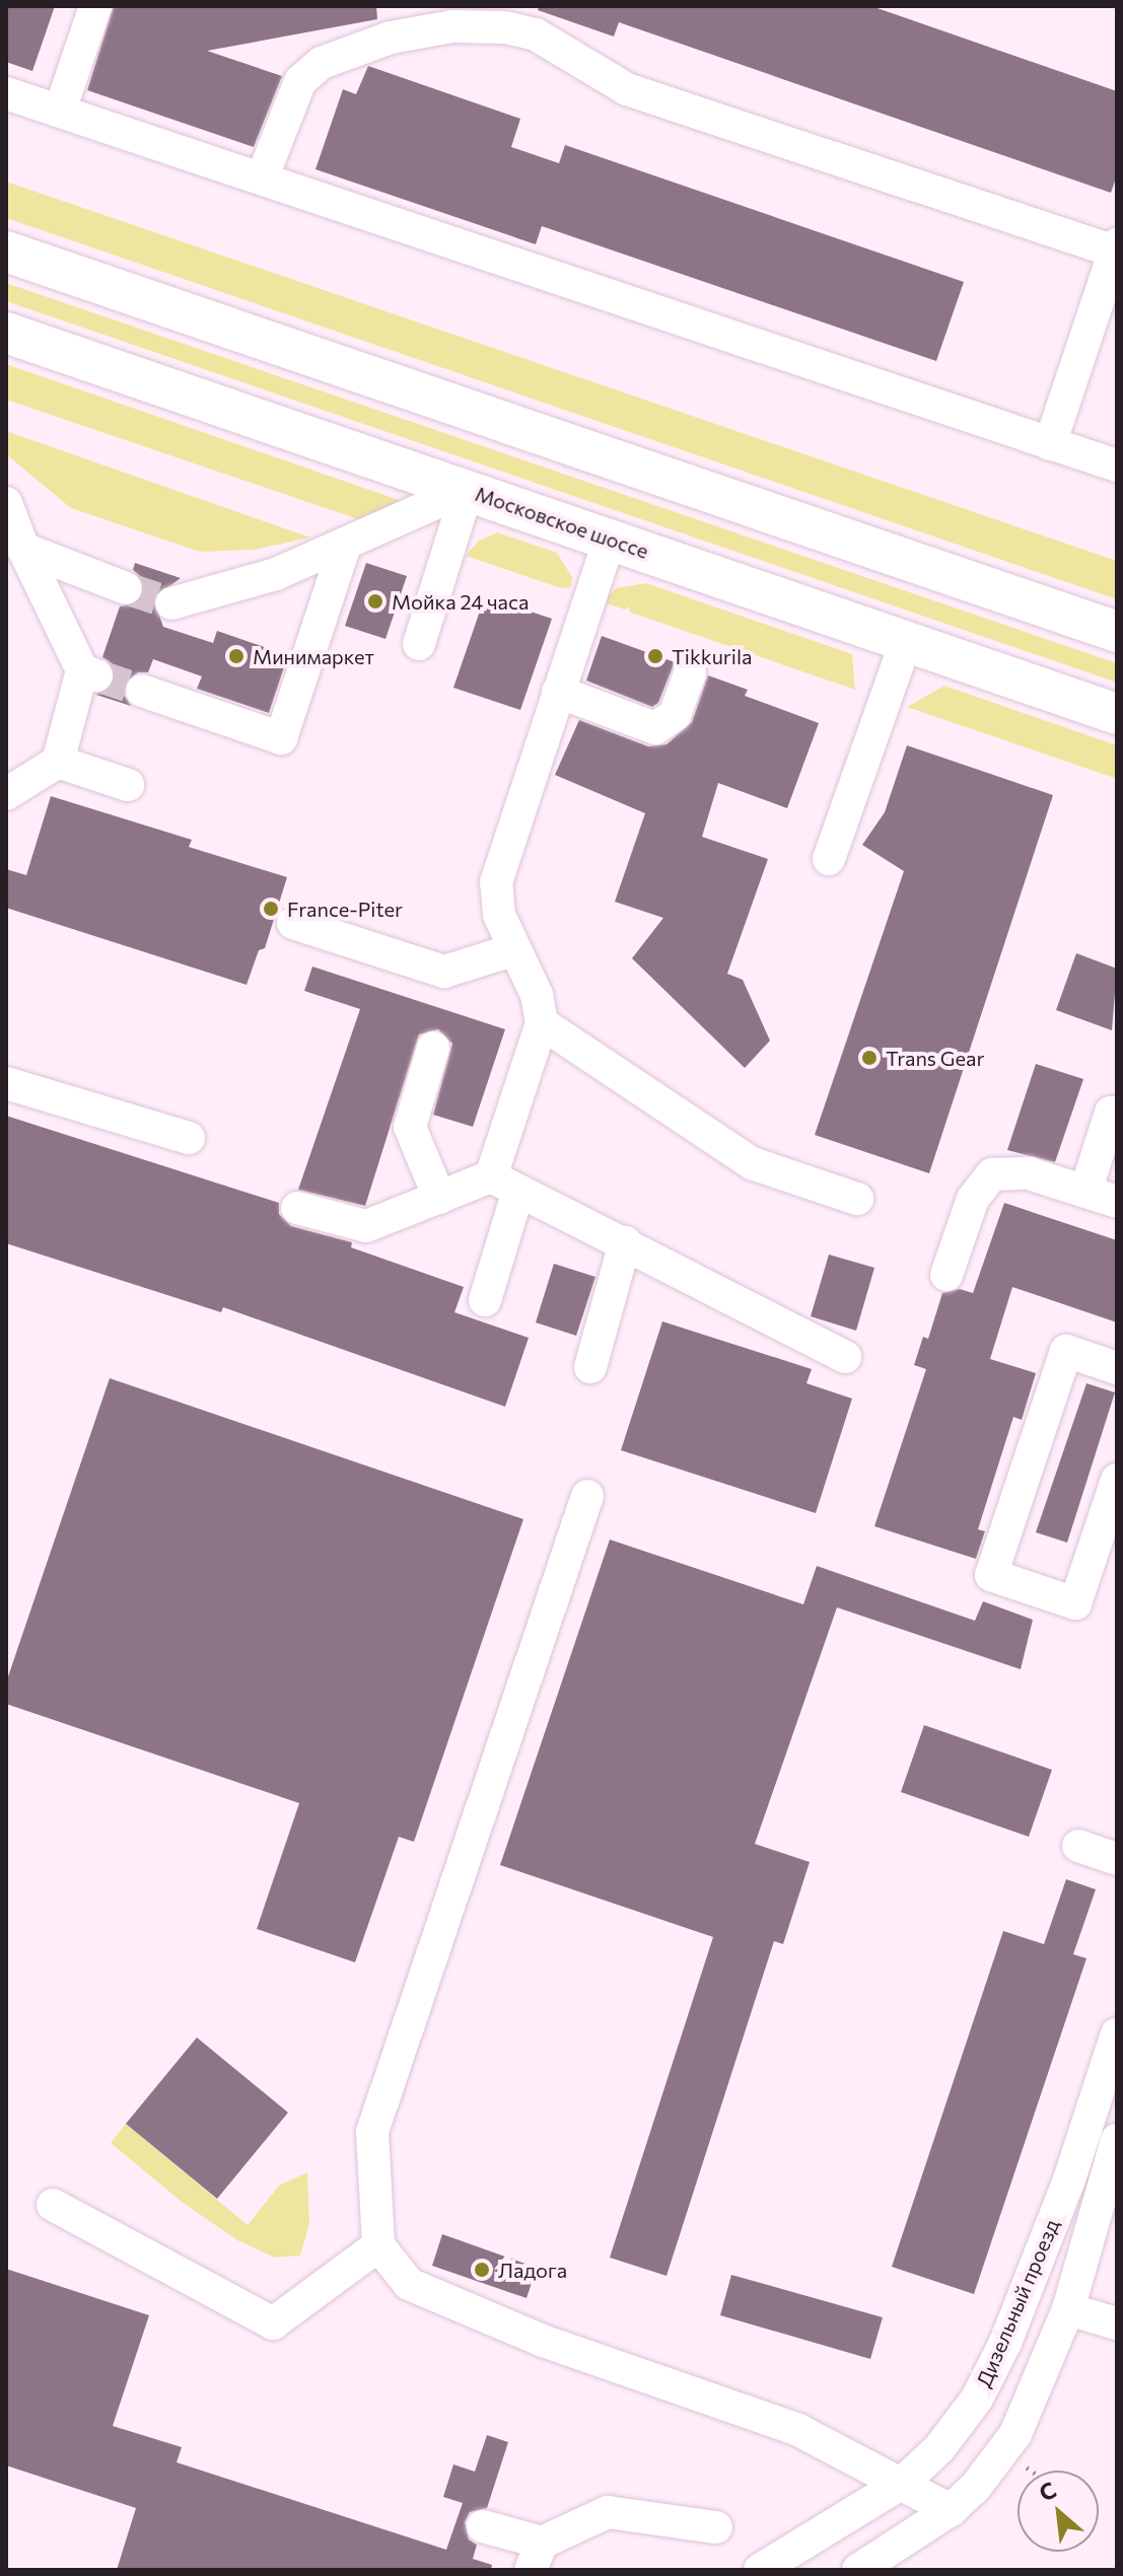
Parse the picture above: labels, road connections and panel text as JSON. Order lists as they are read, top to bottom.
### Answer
{
  "streets": {
    "main road": ["Московское шоссе"],
    "street": ["Дизельный проезд"]
  },
  "places": [
    "Мойка 24 часа",
    "Минимаркет",
    "Tikkurila",
    "France-Piter",
    "Trans Gear",
    "Ладога"
  ],
  "north": "top left"
}
